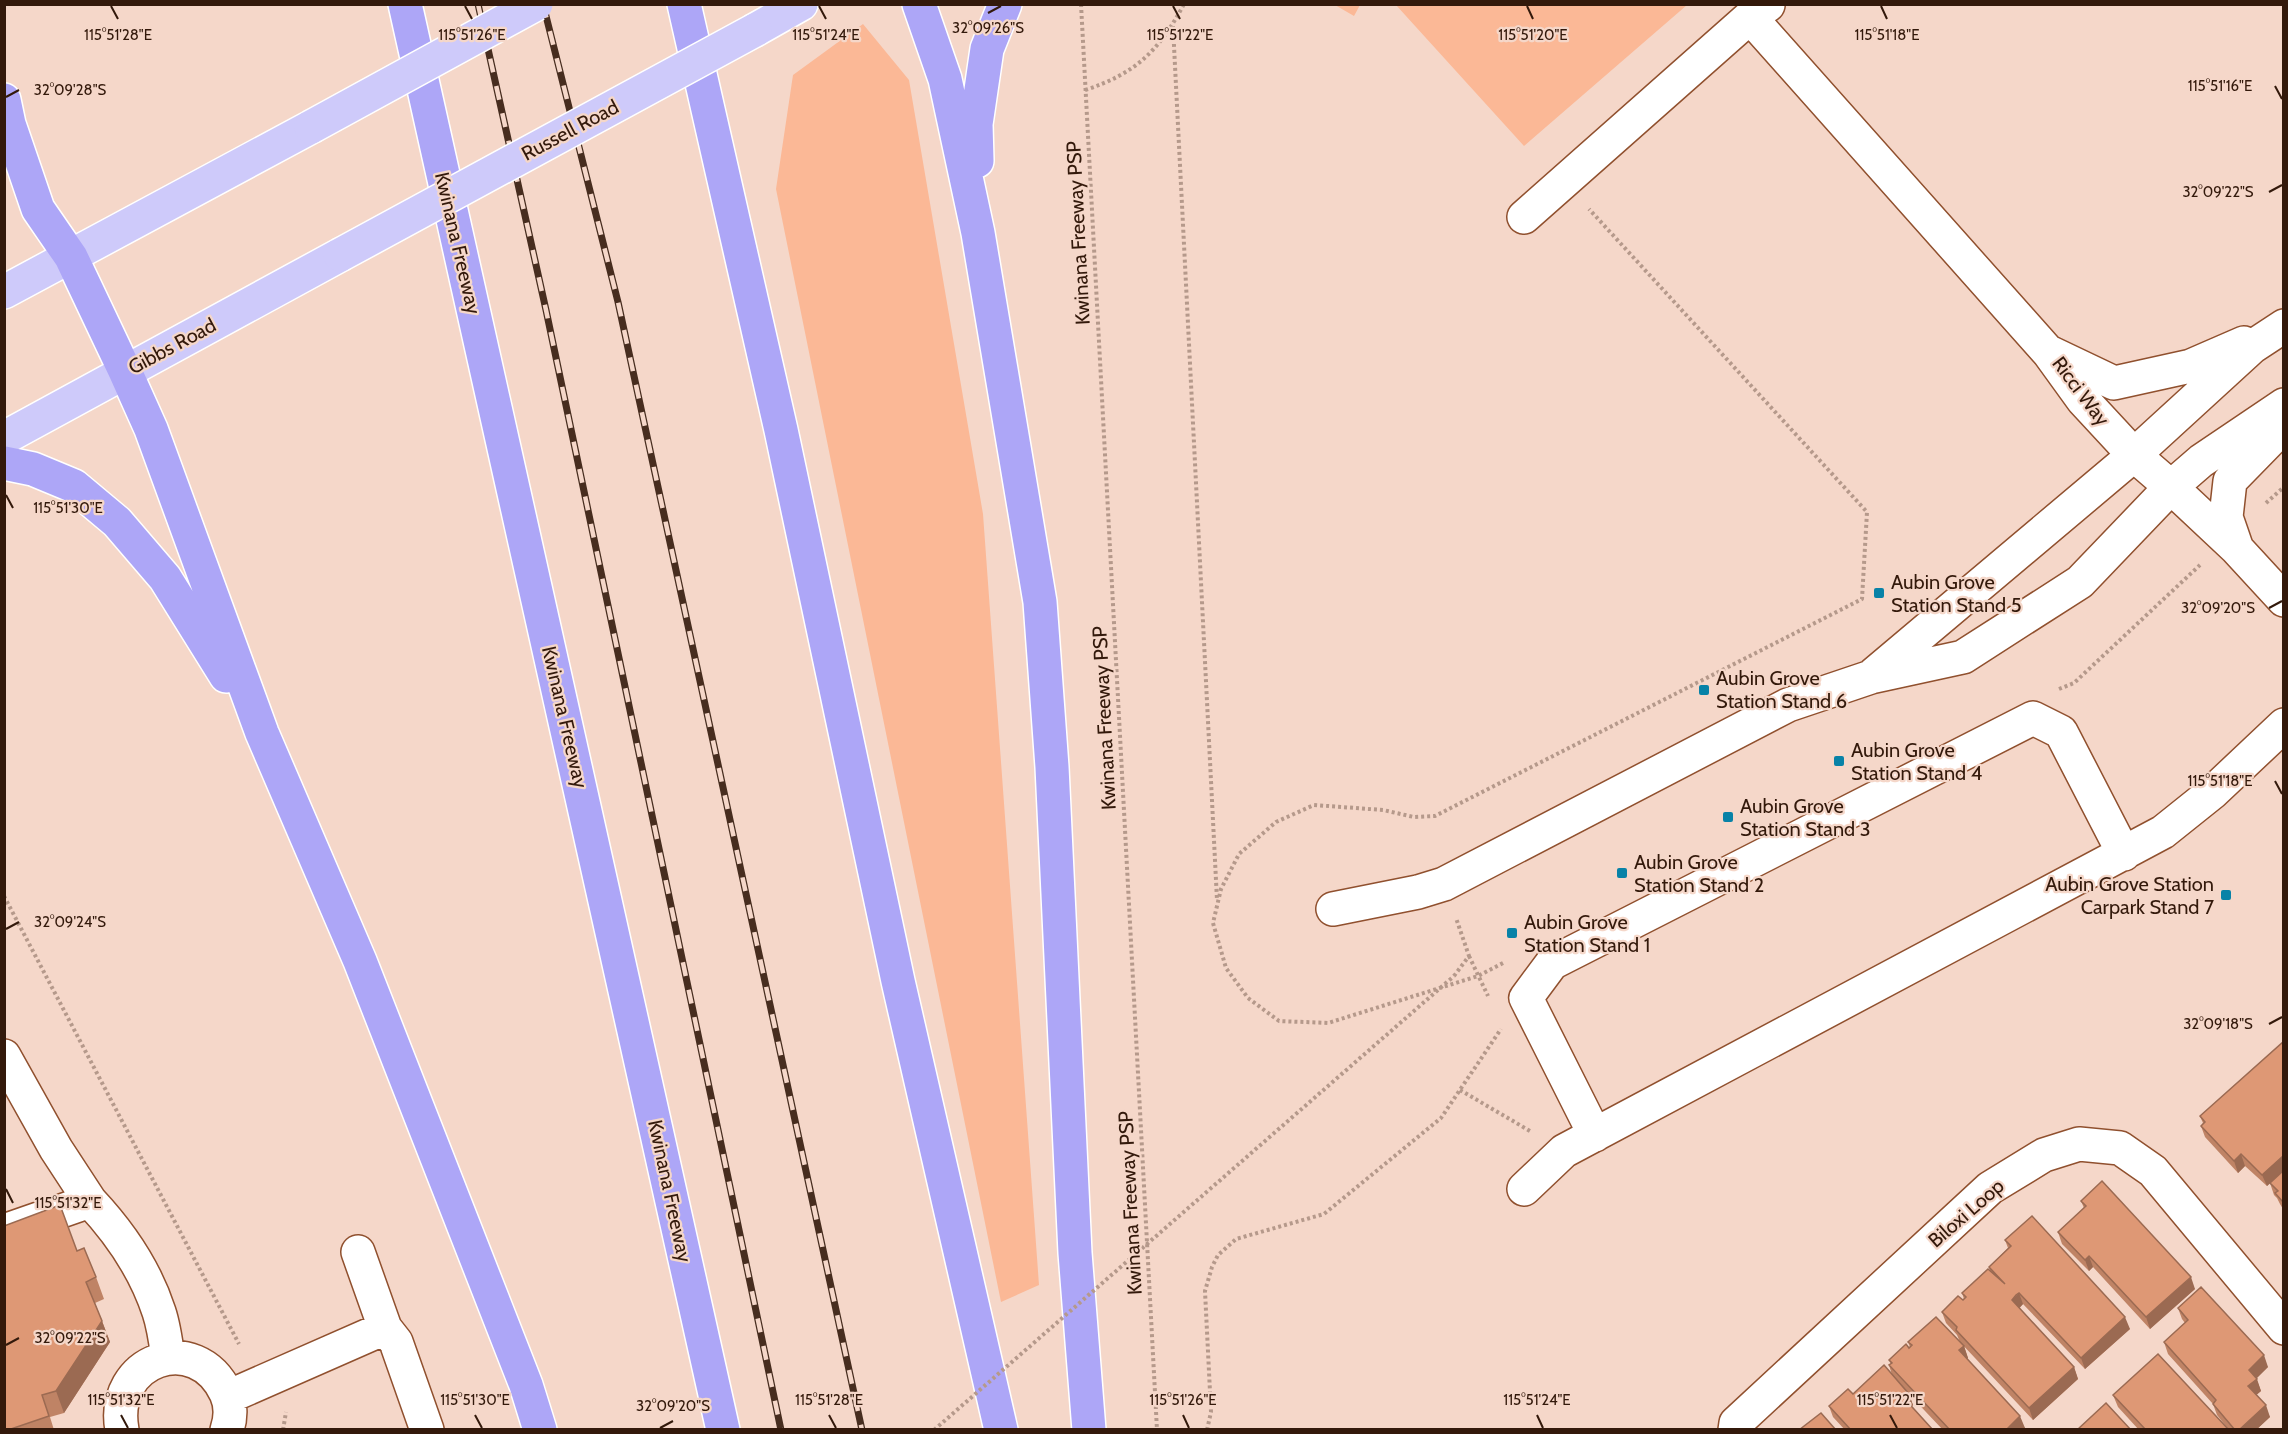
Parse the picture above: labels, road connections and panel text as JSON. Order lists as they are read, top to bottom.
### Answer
{
  "streets": {
    "highway": ["Kwinana Freeway"],
    "main road": ["Russell Road", "Gibbs Road"],
    "street": ["Ricci Way", "Biloxi Loop"],
    "path": ["Kwinana Freeway PSP"]
  },
  "crossings": [
    ["Russell Road", "Gibbs Road"]
  ],
  "places": {
    "transit": [
      "Aubin Grove Station Stand 5",
      "Aubin Grove Station Stand 6",
      "Aubin Grove Station Stand 4",
      "Aubin Grove Station Stand 3",
      "Aubin Grove Station Stand 2",
      "Aubin Grove Station Carpark Stand 7",
      "Aubin Grove Station Stand 1"
    ]
  },
  "coordinates": [
    "32°09'26\"S",
    "115°51'28\"E",
    "115°51'26\"E",
    "115°51'24\"E",
    "115°51'22\"E",
    "115°51'20\"E",
    "115°51'18\"E",
    "115°51'16\"E",
    "32°09'28\"S",
    "32°09'22\"S",
    "115°51'30\"E",
    "32°09'20\"S",
    "32°09'24\"S",
    "32°09'18\"S",
    "115°51'32\"E"
  ]
}
